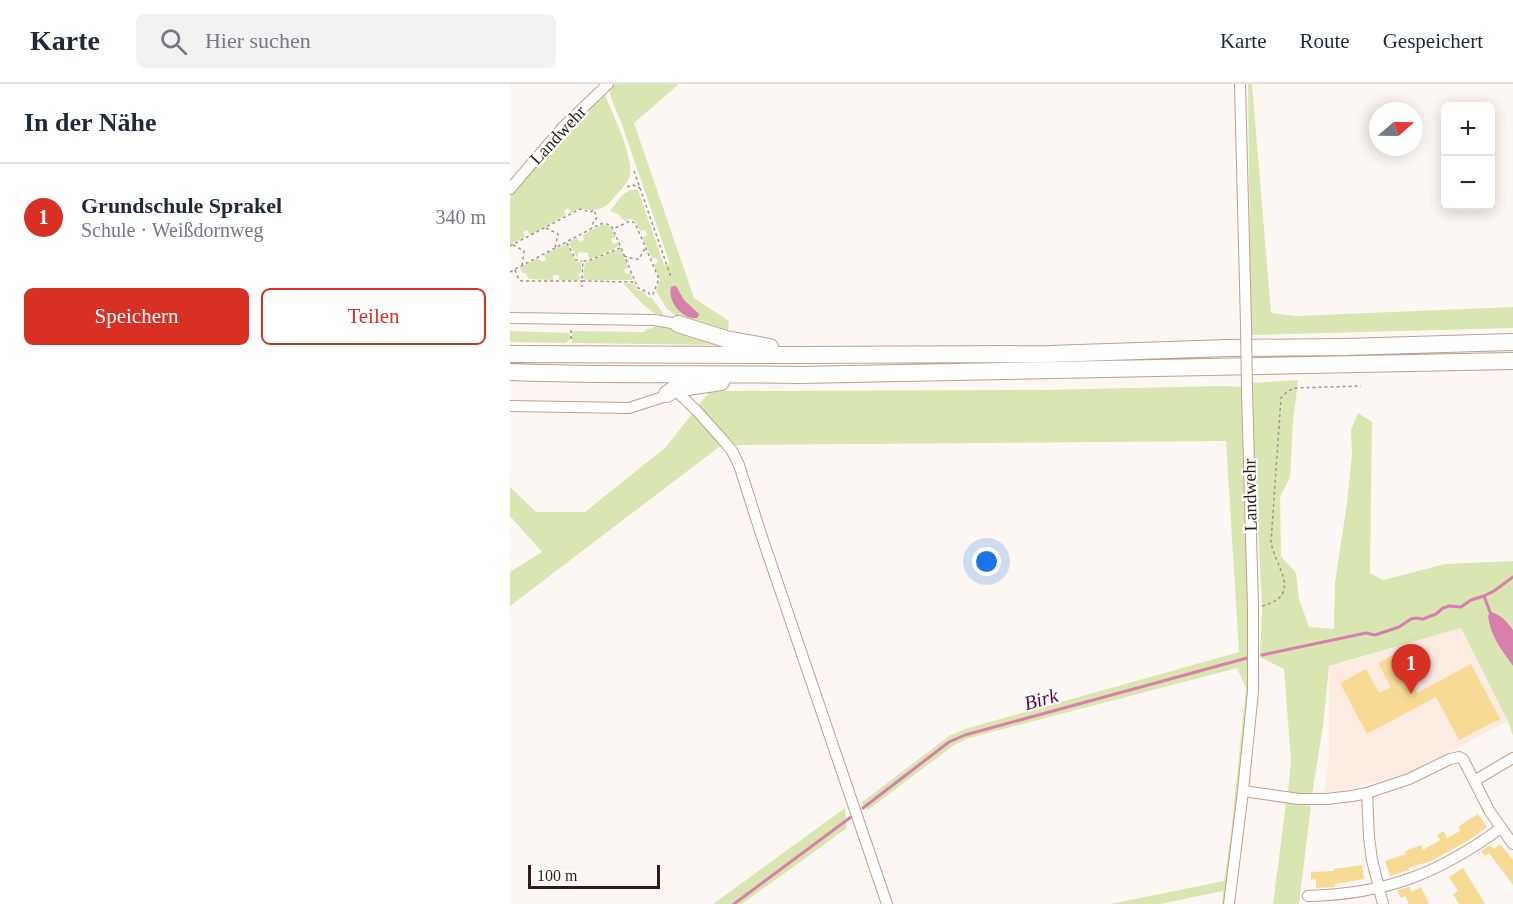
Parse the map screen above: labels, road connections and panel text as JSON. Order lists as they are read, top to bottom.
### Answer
{
  "streets": {
    "street": ["Landwehr"]
  },
  "water": ["Birk"],
  "scale_bar": "100 m",
  "north": "right",
  "page": {
    "header": "Karte",
    "search": "Hier suchen",
    "nav": ["Karte", "Route", "Gespeichert"],
    "heading": "In der Nähe",
    "map_buttons": ["+", "−"],
    "list": [
      {
        "mark": "1",
        "name": "Grundschule Sprakel",
        "note": "Schule · Weißdornweg",
        "value": "340 m"
      }
    ],
    "buttons": ["Speichern", "Teilen"],
    "pins": "1",
    "scale": "100 m"
  }
}
